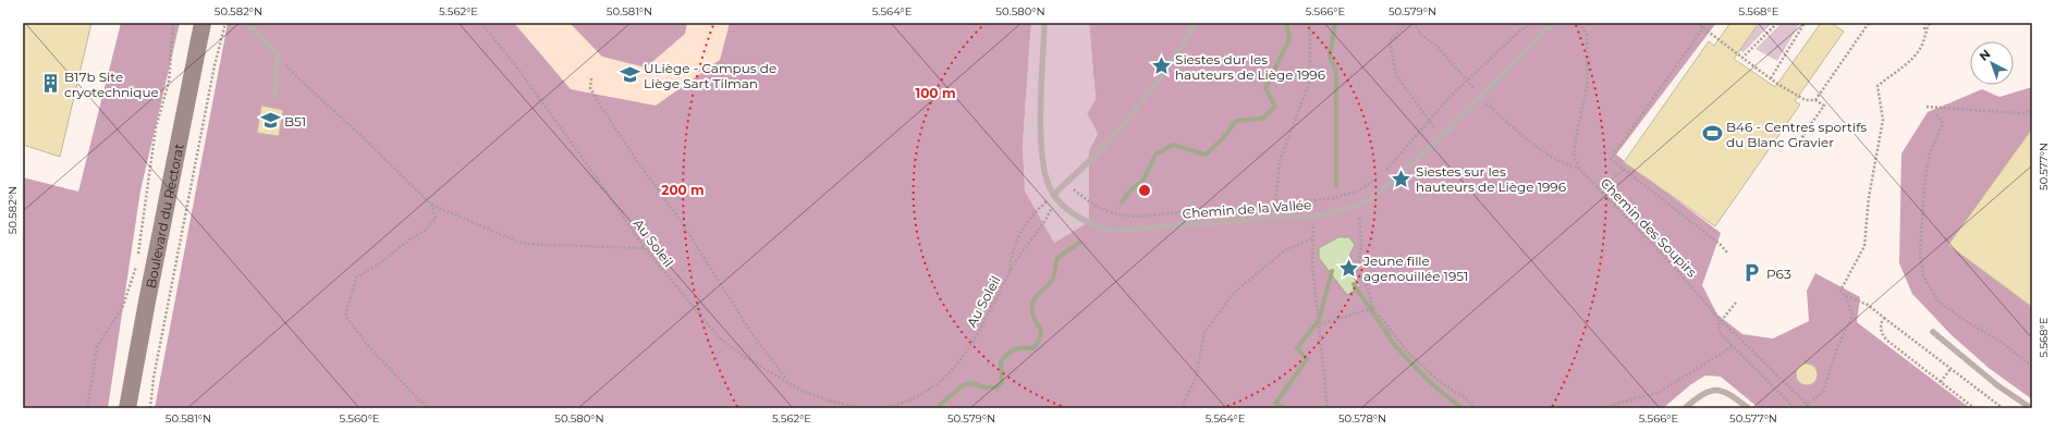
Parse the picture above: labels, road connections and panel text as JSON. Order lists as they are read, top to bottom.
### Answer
{
  "streets": {
    "main road": ["Boulevard du Rectorat"],
    "lane": ["Chemin de la Vallée"],
    "path": ["Chemin des Soupirs", "Au Soleil"]
  },
  "crossings": [
    ["Chemin de la Vallée", "Au Soleil"]
  ],
  "places": {
    "place": ["Siestes dur les hauteurs de Liège 1996", "Siestes sur les hauteurs de Liège 1996", "Jeune fille agenouillée 1951"],
    "school or university": ["ULiège - Campus de Liège Sart Tilman", "B51"],
    "building": ["B17b Site cryotechnique"],
    "sports": ["B46 - Centres sportifs du Blanc Gravier"],
    "parking": ["P63"]
  },
  "north": "top left",
  "coordinates": [
    "50.582°N",
    "5.562°E",
    "50.581°N",
    "5.564°E",
    "50.580°N",
    "5.566°E",
    "50.579°N",
    "5.568°E",
    "50.577°N",
    "5.560°E",
    "50.578°N"
  ],
  "rings": ["100 m", "200 m"]
}
